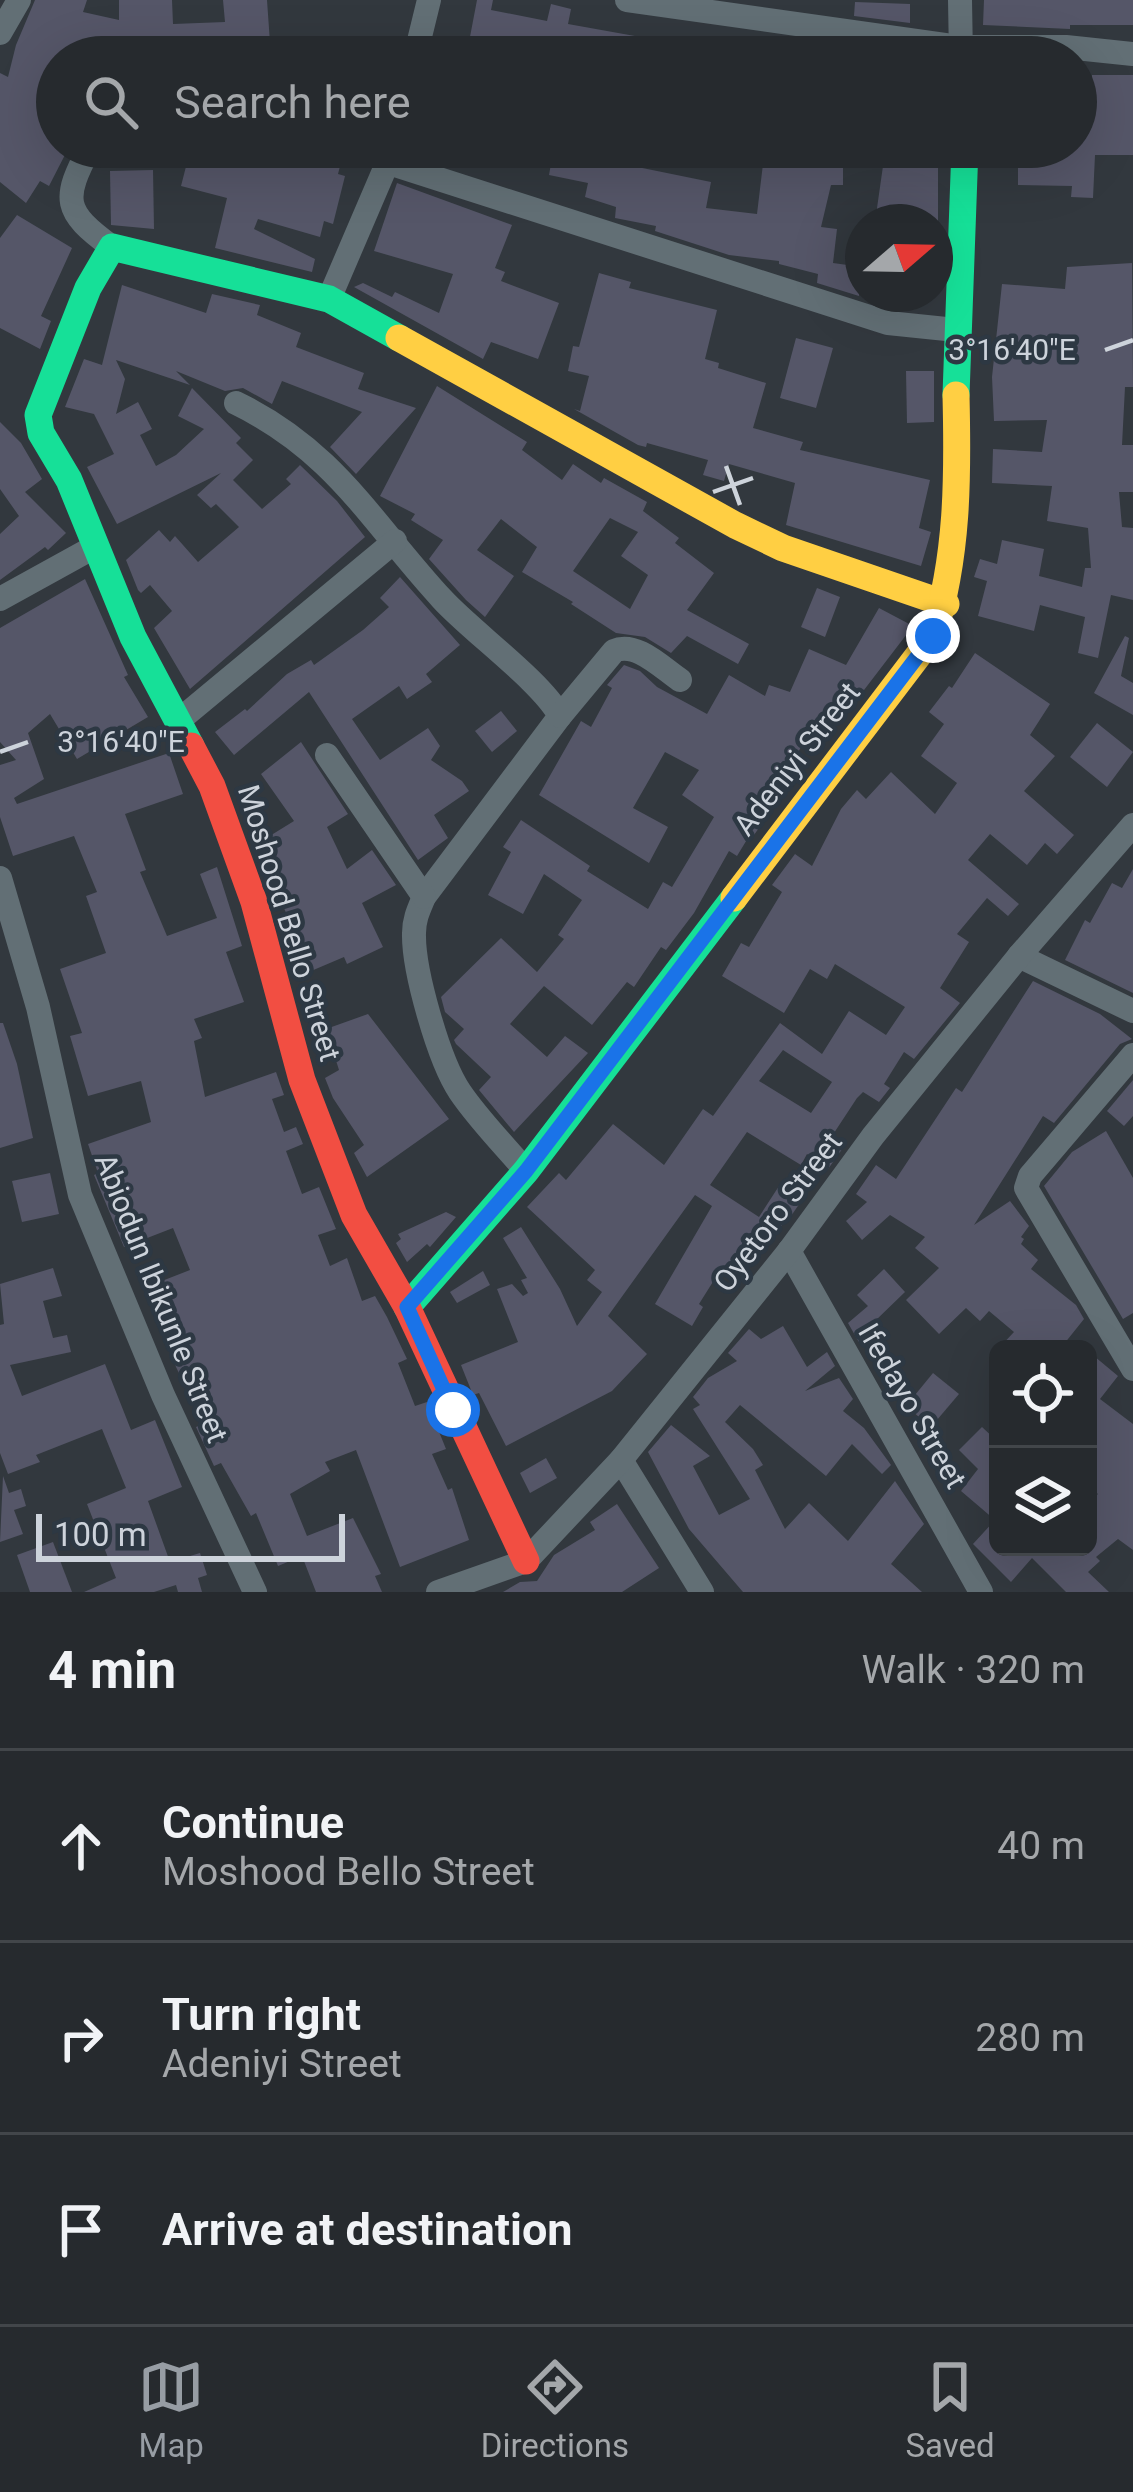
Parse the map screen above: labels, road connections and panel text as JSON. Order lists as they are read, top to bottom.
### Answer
{
  "streets": {
    "street": [
      "Adeniyi Street",
      "Moshood Bello Street",
      "Oyetoro Street",
      "Abiodun Ibikunle Street",
      "Ifedayo Street"
    ]
  },
  "crossings": [
    ["Adeniyi Street", "Moshood Bello Street"],
    ["Moshood Bello Street", "Oyetoro Street"],
    ["Oyetoro Street", "Ifedayo Street"]
  ],
  "scale_bar": "100 m",
  "north": "right",
  "page": {
    "search": "Search here",
    "scale": "100 m",
    "heading": ["4 min", "Walk · 320 m"],
    "list": [
      ["Continue", "Moshood Bello Street", "40 m"],
      ["Turn right", "Adeniyi Street", "280 m"],
      "Arrive at destination"
    ],
    "nav": ["Map", "Directions", "Saved"]
  },
  "coordinates": ["3°16'40\"E"]
}
